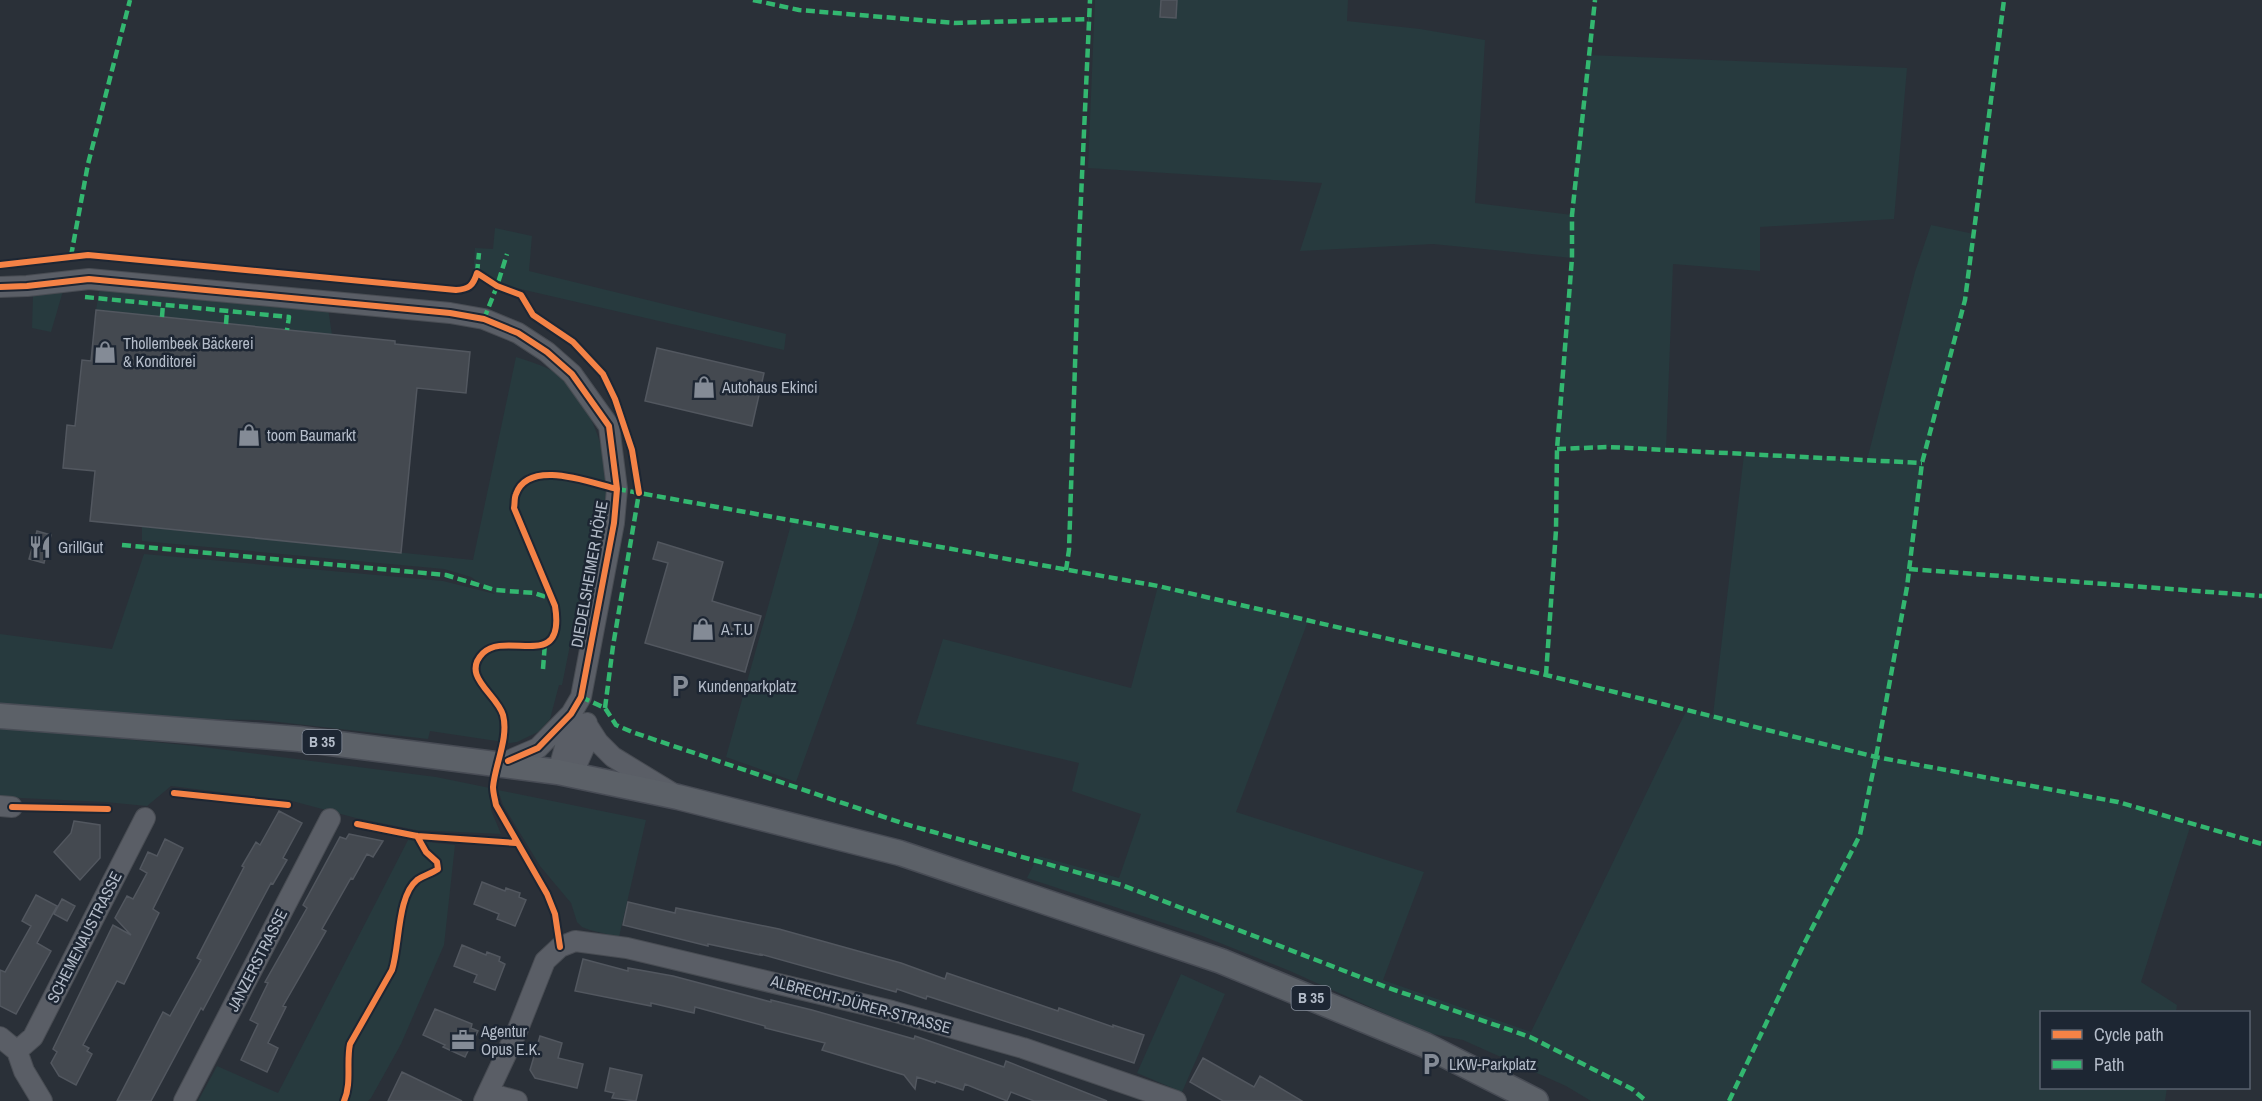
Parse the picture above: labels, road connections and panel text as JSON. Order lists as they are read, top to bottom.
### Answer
{
  "streets": {
    "main road": ["B 35"],
    "street": [
      "DIEDELSHEIMER HÖHE",
      "SCHEMENAUSTRASSE",
      "JANZERSTRASSE",
      "ALBRECHT-DÜRER-STRASSE"
    ]
  },
  "places": {
    "shop": [
      "Thollembeek Bäckerei & Konditorei",
      "Autohaus Ekinci",
      "toom Baumarkt",
      "A.T.U"
    ],
    "restaurant": ["GrillGut"],
    "parking": ["Kundenparkplatz", "LKW-Parkplatz"],
    "office": ["Agentur Opus E.K."]
  },
  "legend": ["Cycle path", "Path"]
}
